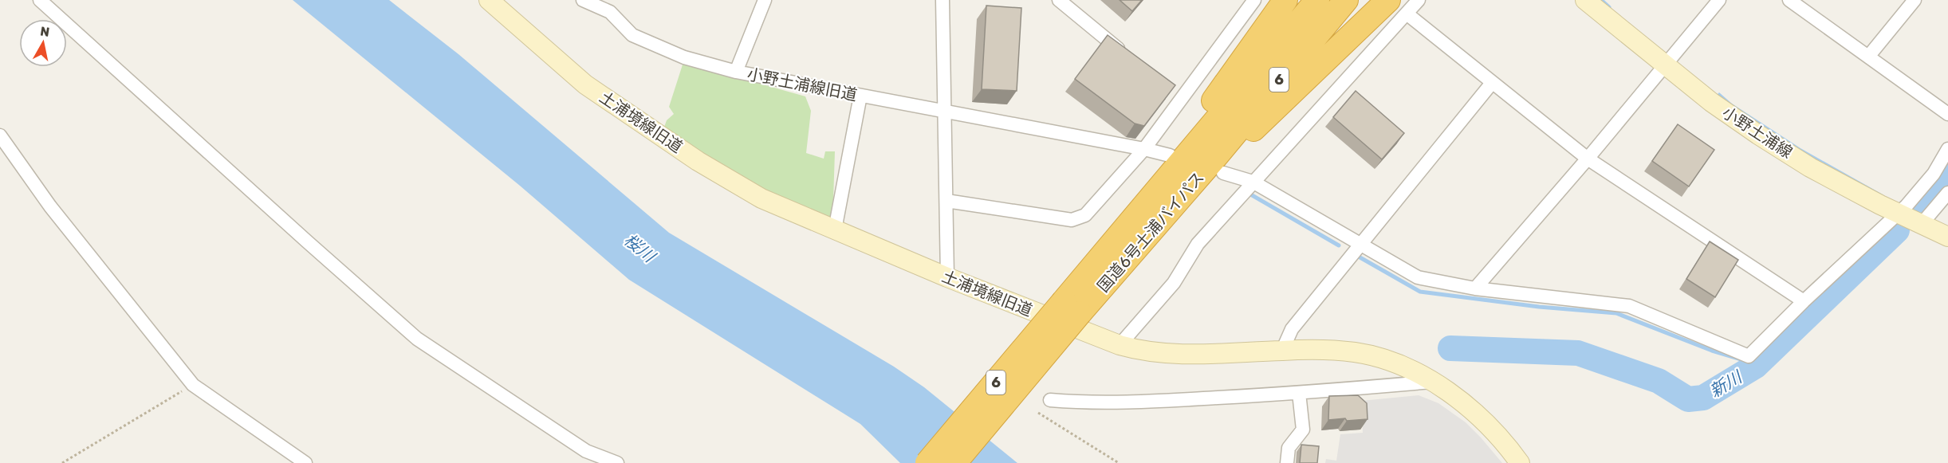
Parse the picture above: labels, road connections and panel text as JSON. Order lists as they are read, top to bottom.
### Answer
{
  "streets": {
    "highway": ["6", "国道6号土浦バイパス"],
    "street": ["小野土浦線旧道", "土浦境線旧道", "小野土浦線"]
  },
  "crossings": [
    ["小野土浦線旧道", "国道6号土浦バイパス"]
  ],
  "water": ["桜川", "新川"],
  "north": "top"
}
